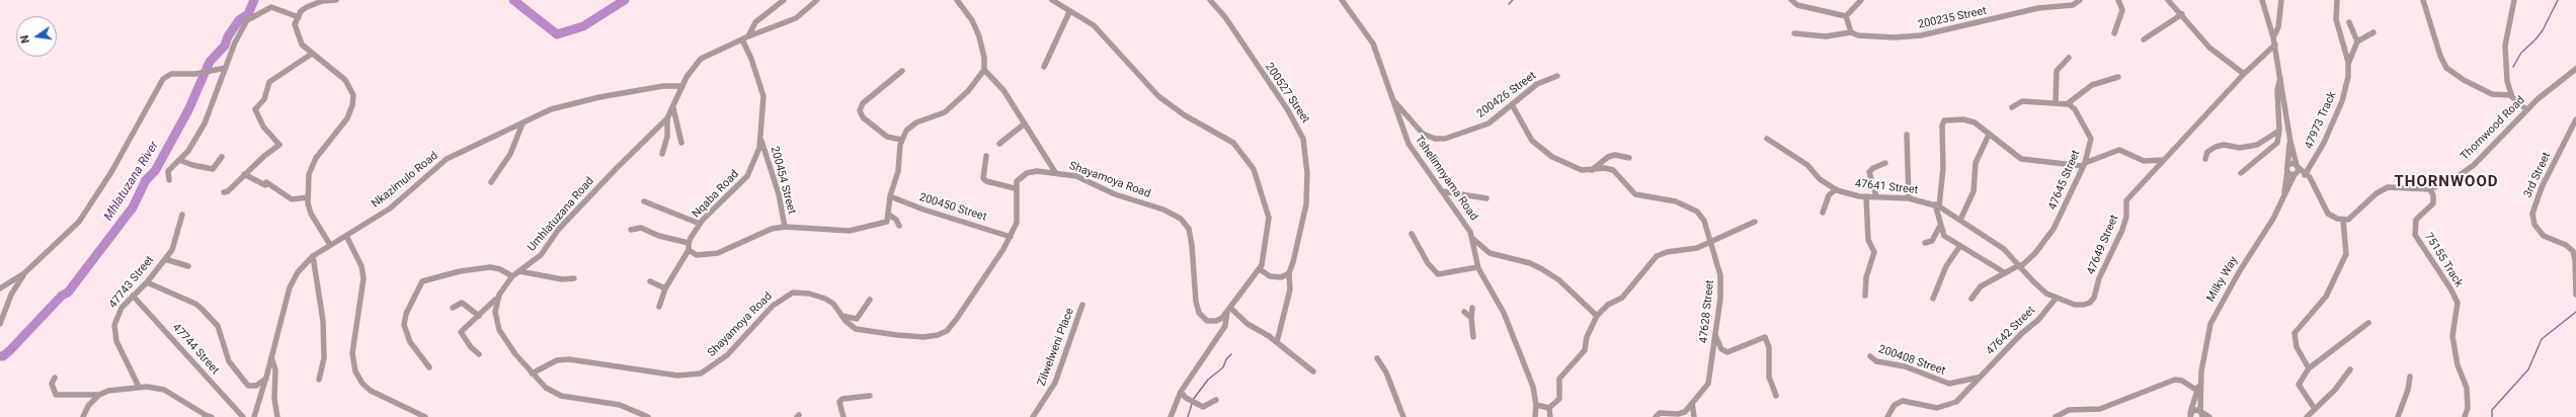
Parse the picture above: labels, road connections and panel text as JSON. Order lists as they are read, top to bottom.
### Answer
{
  "streets": {
    "street": [
      "200235 Street",
      "200527 Street",
      "200426 Street",
      "47973 Track",
      "Thornwood Road",
      "3rd Street",
      "Tshelimnyama Road",
      "Nkazimulo Road",
      "200454 Street",
      "Shayamoya Road",
      "47645 Street",
      "47641 Street",
      "Nqaba Road",
      "200450 Street",
      "Umhlatuzana Road",
      "47649 Street",
      "75155 Track",
      "Milky Way",
      "47743 Street",
      "47628 Street",
      "47642 Street",
      "Zilwelweni Place",
      "47744 Street",
      "200408 Street"
    ]
  },
  "crossings": [
    ["200426 Street", "Tshelimnyama Road"],
    ["200426 Street", "47628 Street"],
    ["Thornwood Road", "75155 Track"],
    ["Nkazimulo Road", "Umhlatuzana Road"],
    ["200454 Street", "Nqaba Road"],
    ["Shayamoya Road", "200450 Street"],
    ["Shayamoya Road", "Umhlatuzana Road"],
    ["47645 Street", "47649 Street"],
    ["47641 Street", "47649 Street"],
    ["Nqaba Road", "Umhlatuzana Road"],
    ["47649 Street", "Milky Way"],
    ["47649 Street", "47642 Street"],
    ["47743 Street", "47744 Street"],
    ["47642 Street", "200408 Street"]
  ],
  "districts": ["THORNWOOD"],
  "water": ["Mhlatuzana River"],
  "north": "left"
}
